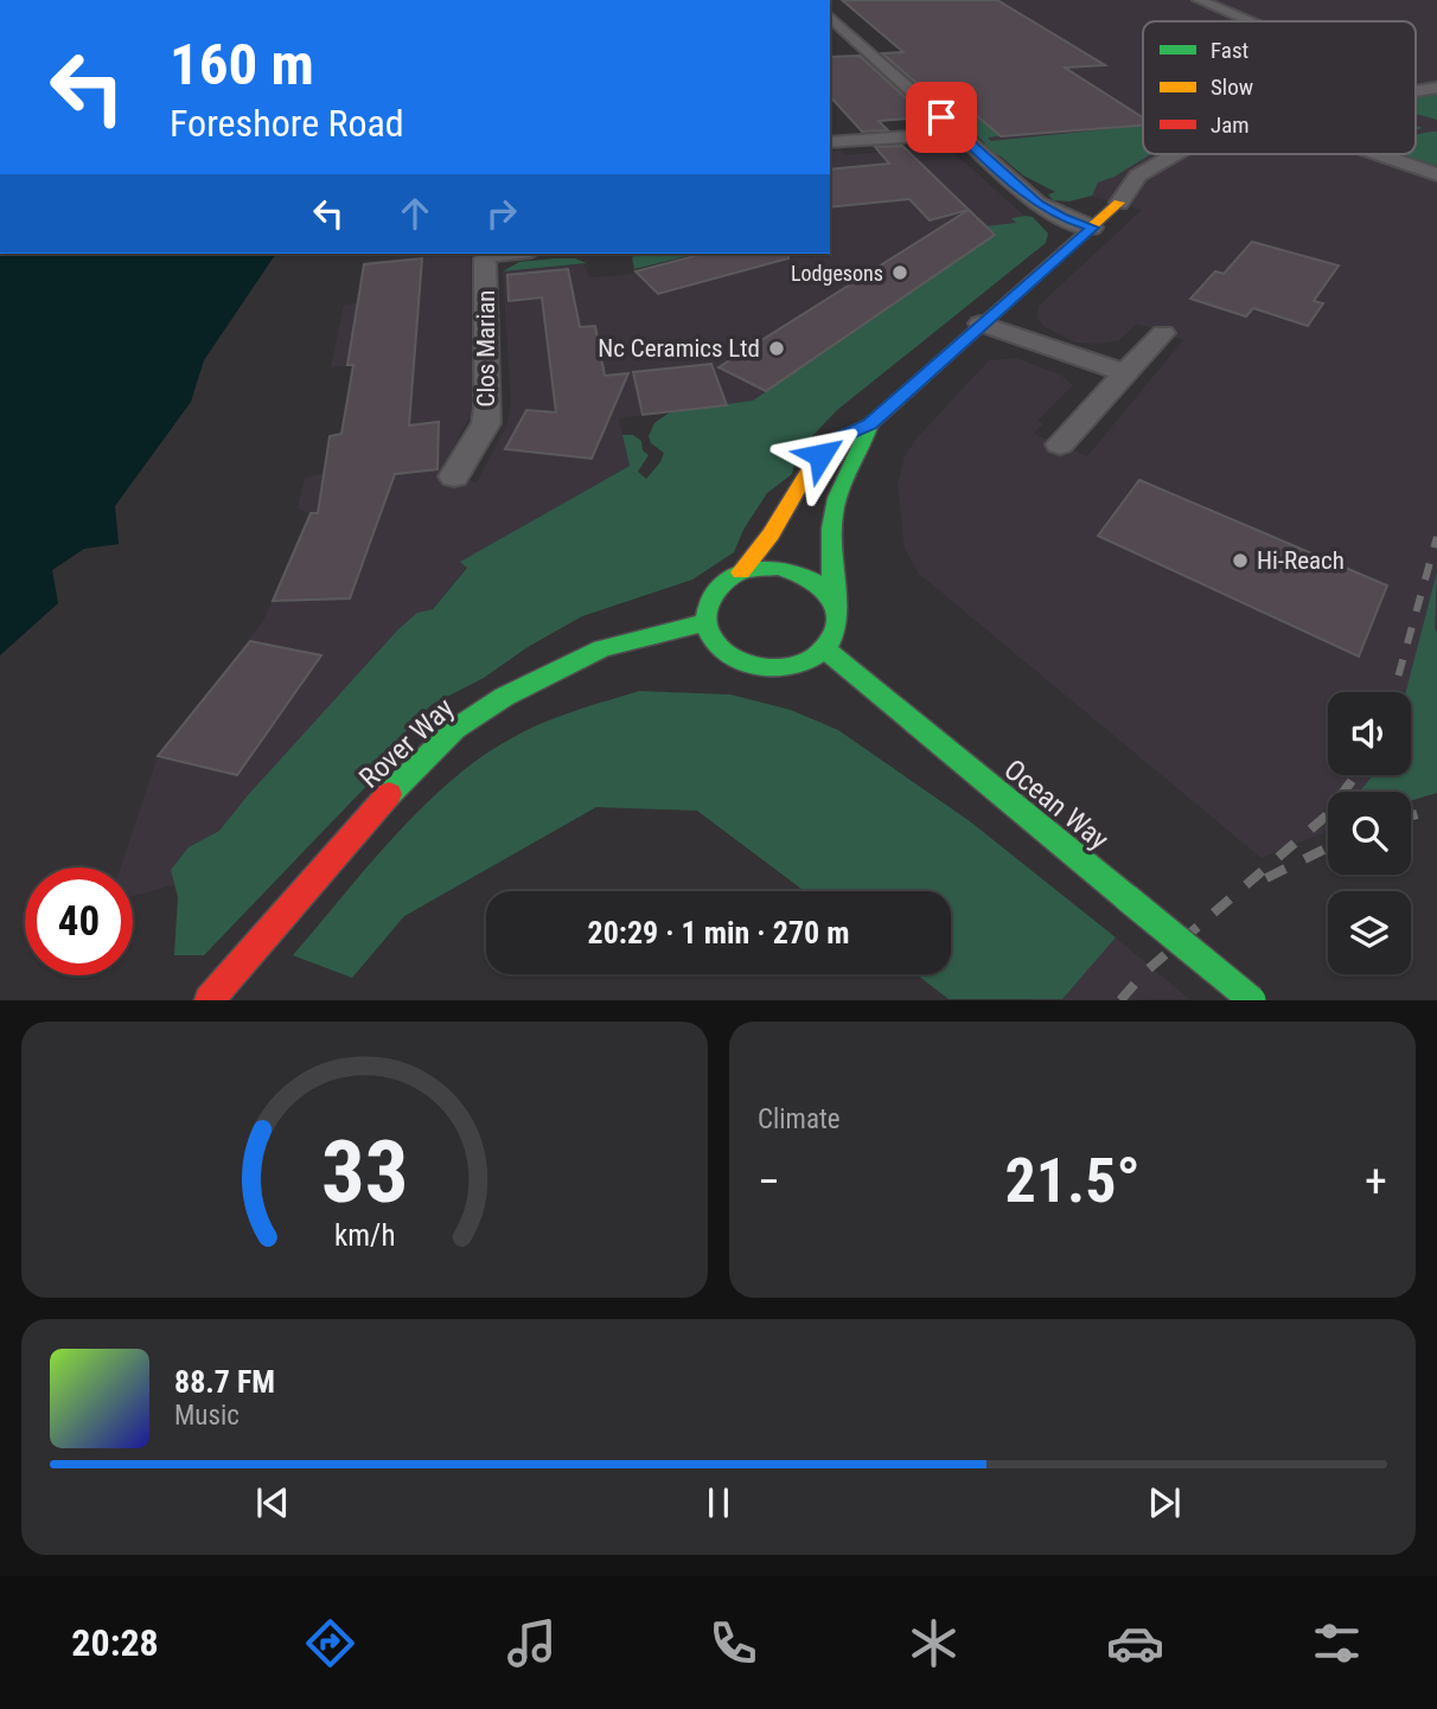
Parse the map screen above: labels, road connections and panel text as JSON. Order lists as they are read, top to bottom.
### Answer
{
  "streets": {
    "street": ["Clos Marian", "Rover Way", "Ocean Way"]
  },
  "crossings": [
    ["Rover Way", "Ocean Way"]
  ],
  "places": ["Lodgesons", "Nc Ceramics Ltd", "Hi-Reach"],
  "legend": ["Fast", "Slow", "Jam"],
  "page": {
    "turn": ["160 m", "Foreshore Road"],
    "limit": "40",
    "trip": "20:29 · 1 min · 270 m",
    "tile": "Climate",
    "heat": ["−", "21.5°", "+"],
    "song": ["88.7 FM", "Music"],
    "tabs": "20:28",
    "gauge": ["33", "km/h"]
  }
}
